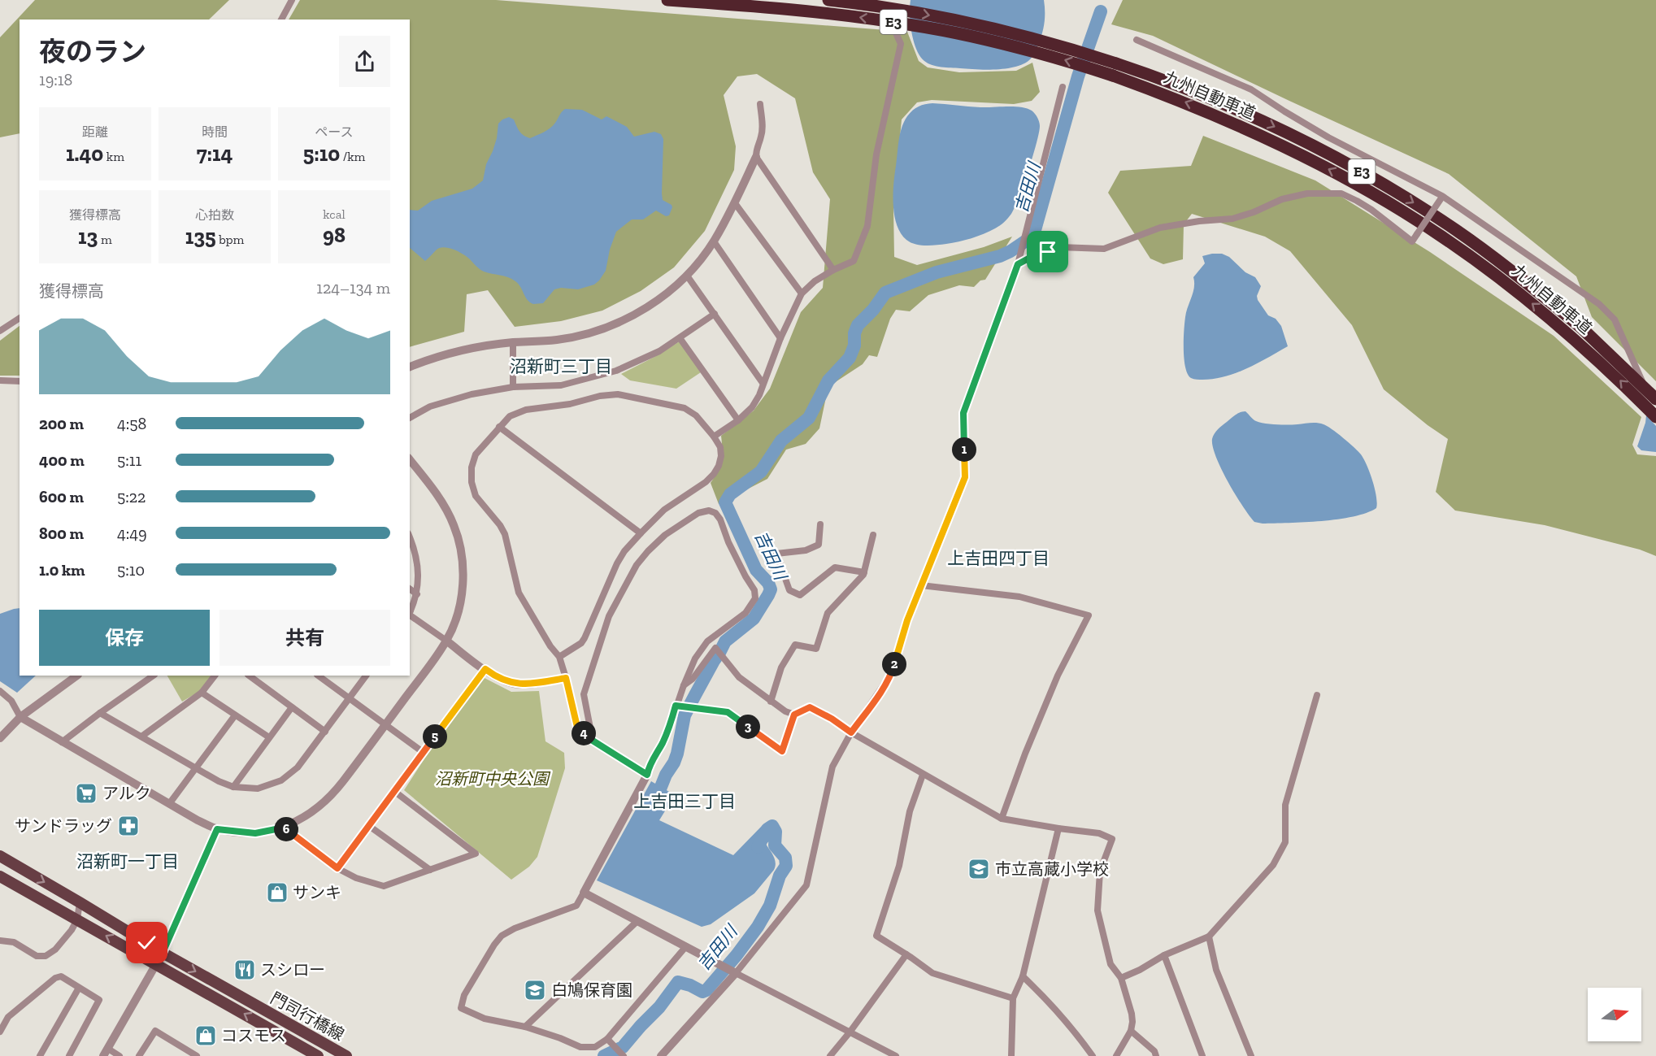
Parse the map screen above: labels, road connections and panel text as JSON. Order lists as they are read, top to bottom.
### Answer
{
  "streets": {
    "highway": ["E3", "九州自動車道"],
    "main road": ["門司行橋線"]
  },
  "districts": [
    "沼新町三丁目",
    "上吉田四丁目",
    "上吉田三丁目",
    "沼新町一丁目"
  ],
  "water": ["吉田川"],
  "parks": ["沼新町中央公園"],
  "places": {
    "supermarket": ["アルク"],
    "pharmacy": ["サンドラッグ"],
    "school or university": ["市立高蔵小学校", "白鳩保育園"],
    "shop": ["サンキ", "コスモス"],
    "restaurant": ["スシロー"]
  },
  "north": "right",
  "page": {
    "heading": ["夜のラン", "19:18"],
    "stats": [
      ["距離", "1.40 km"],
      ["時間", "7:14"],
      ["ペース", "5:10 /km"],
      ["獲得標高", "13 m"],
      ["心拍数", "135 bpm"],
      ["kcal", "98"]
    ],
    "chart": ["獲得標高", "124–134 m"],
    "list": [
      {
        "name": "200 m",
        "note": "4:58"
      },
      {
        "name": "400 m",
        "note": "5:11"
      },
      {
        "name": "600 m",
        "note": "5:22"
      },
      {
        "name": "800 m",
        "note": "4:49"
      },
      {
        "name": "1.0 km",
        "note": "5:10"
      }
    ],
    "pins": [
      "1",
      "2",
      "3",
      "4",
      "5",
      "6"
    ],
    "buttons": ["保存", "共有"]
  }
}
